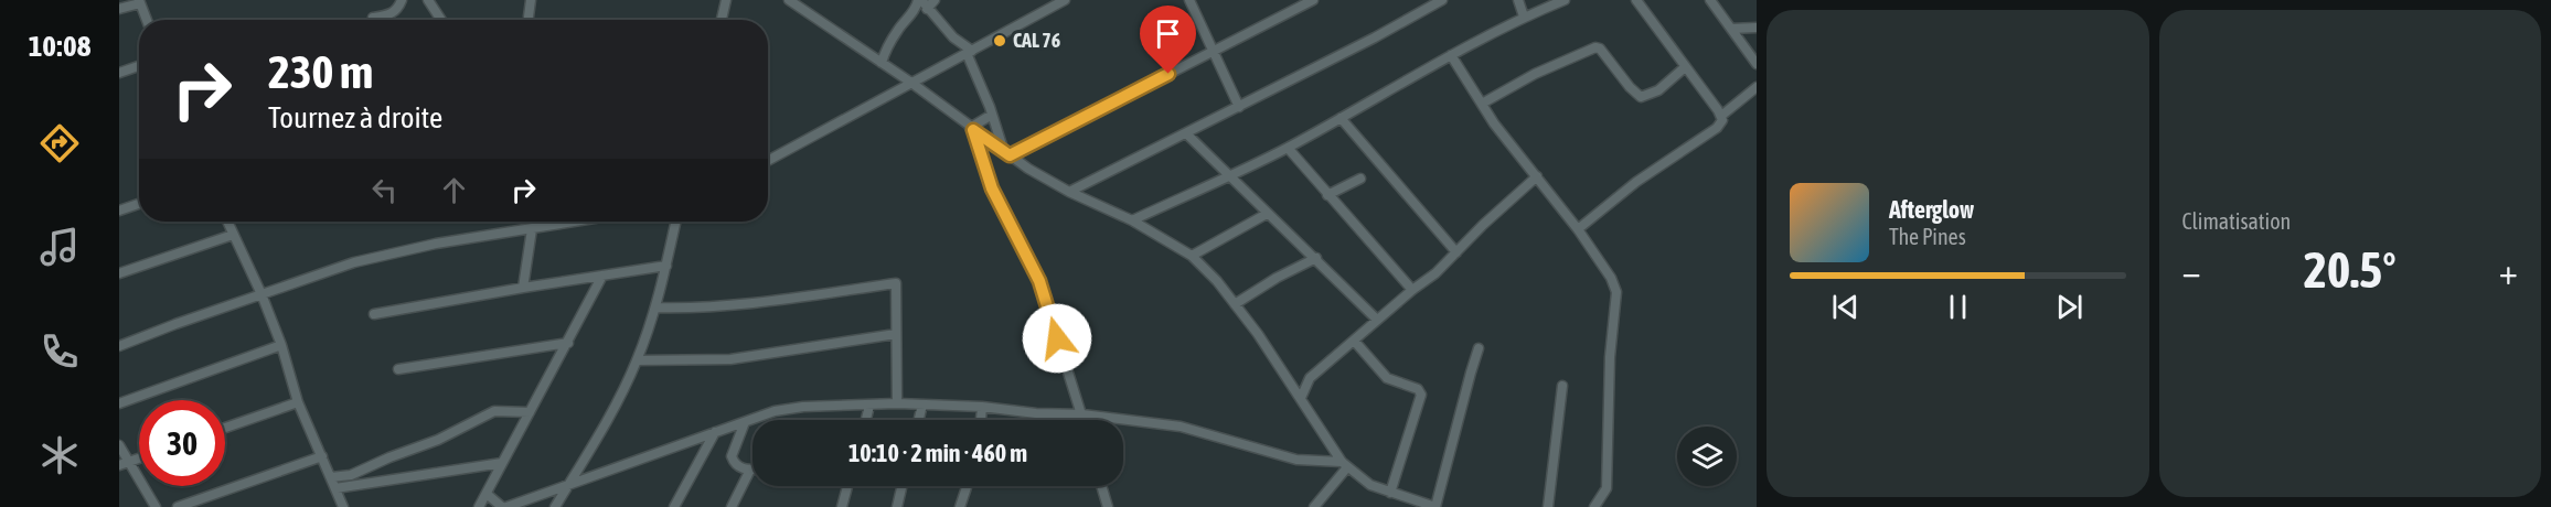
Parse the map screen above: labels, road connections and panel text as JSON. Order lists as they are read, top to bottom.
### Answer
{
  "places": ["CAL 76"],
  "page": {
    "tabs": "10:08",
    "tile": "Climatisation",
    "turn": ["230 m", "Tournez à droite"],
    "song": ["Afterglow", "The Pines"],
    "heat": ["−", "20.5°", "+"],
    "limit": "30",
    "trip": "10:10 · 2 min · 460 m"
  }
}
